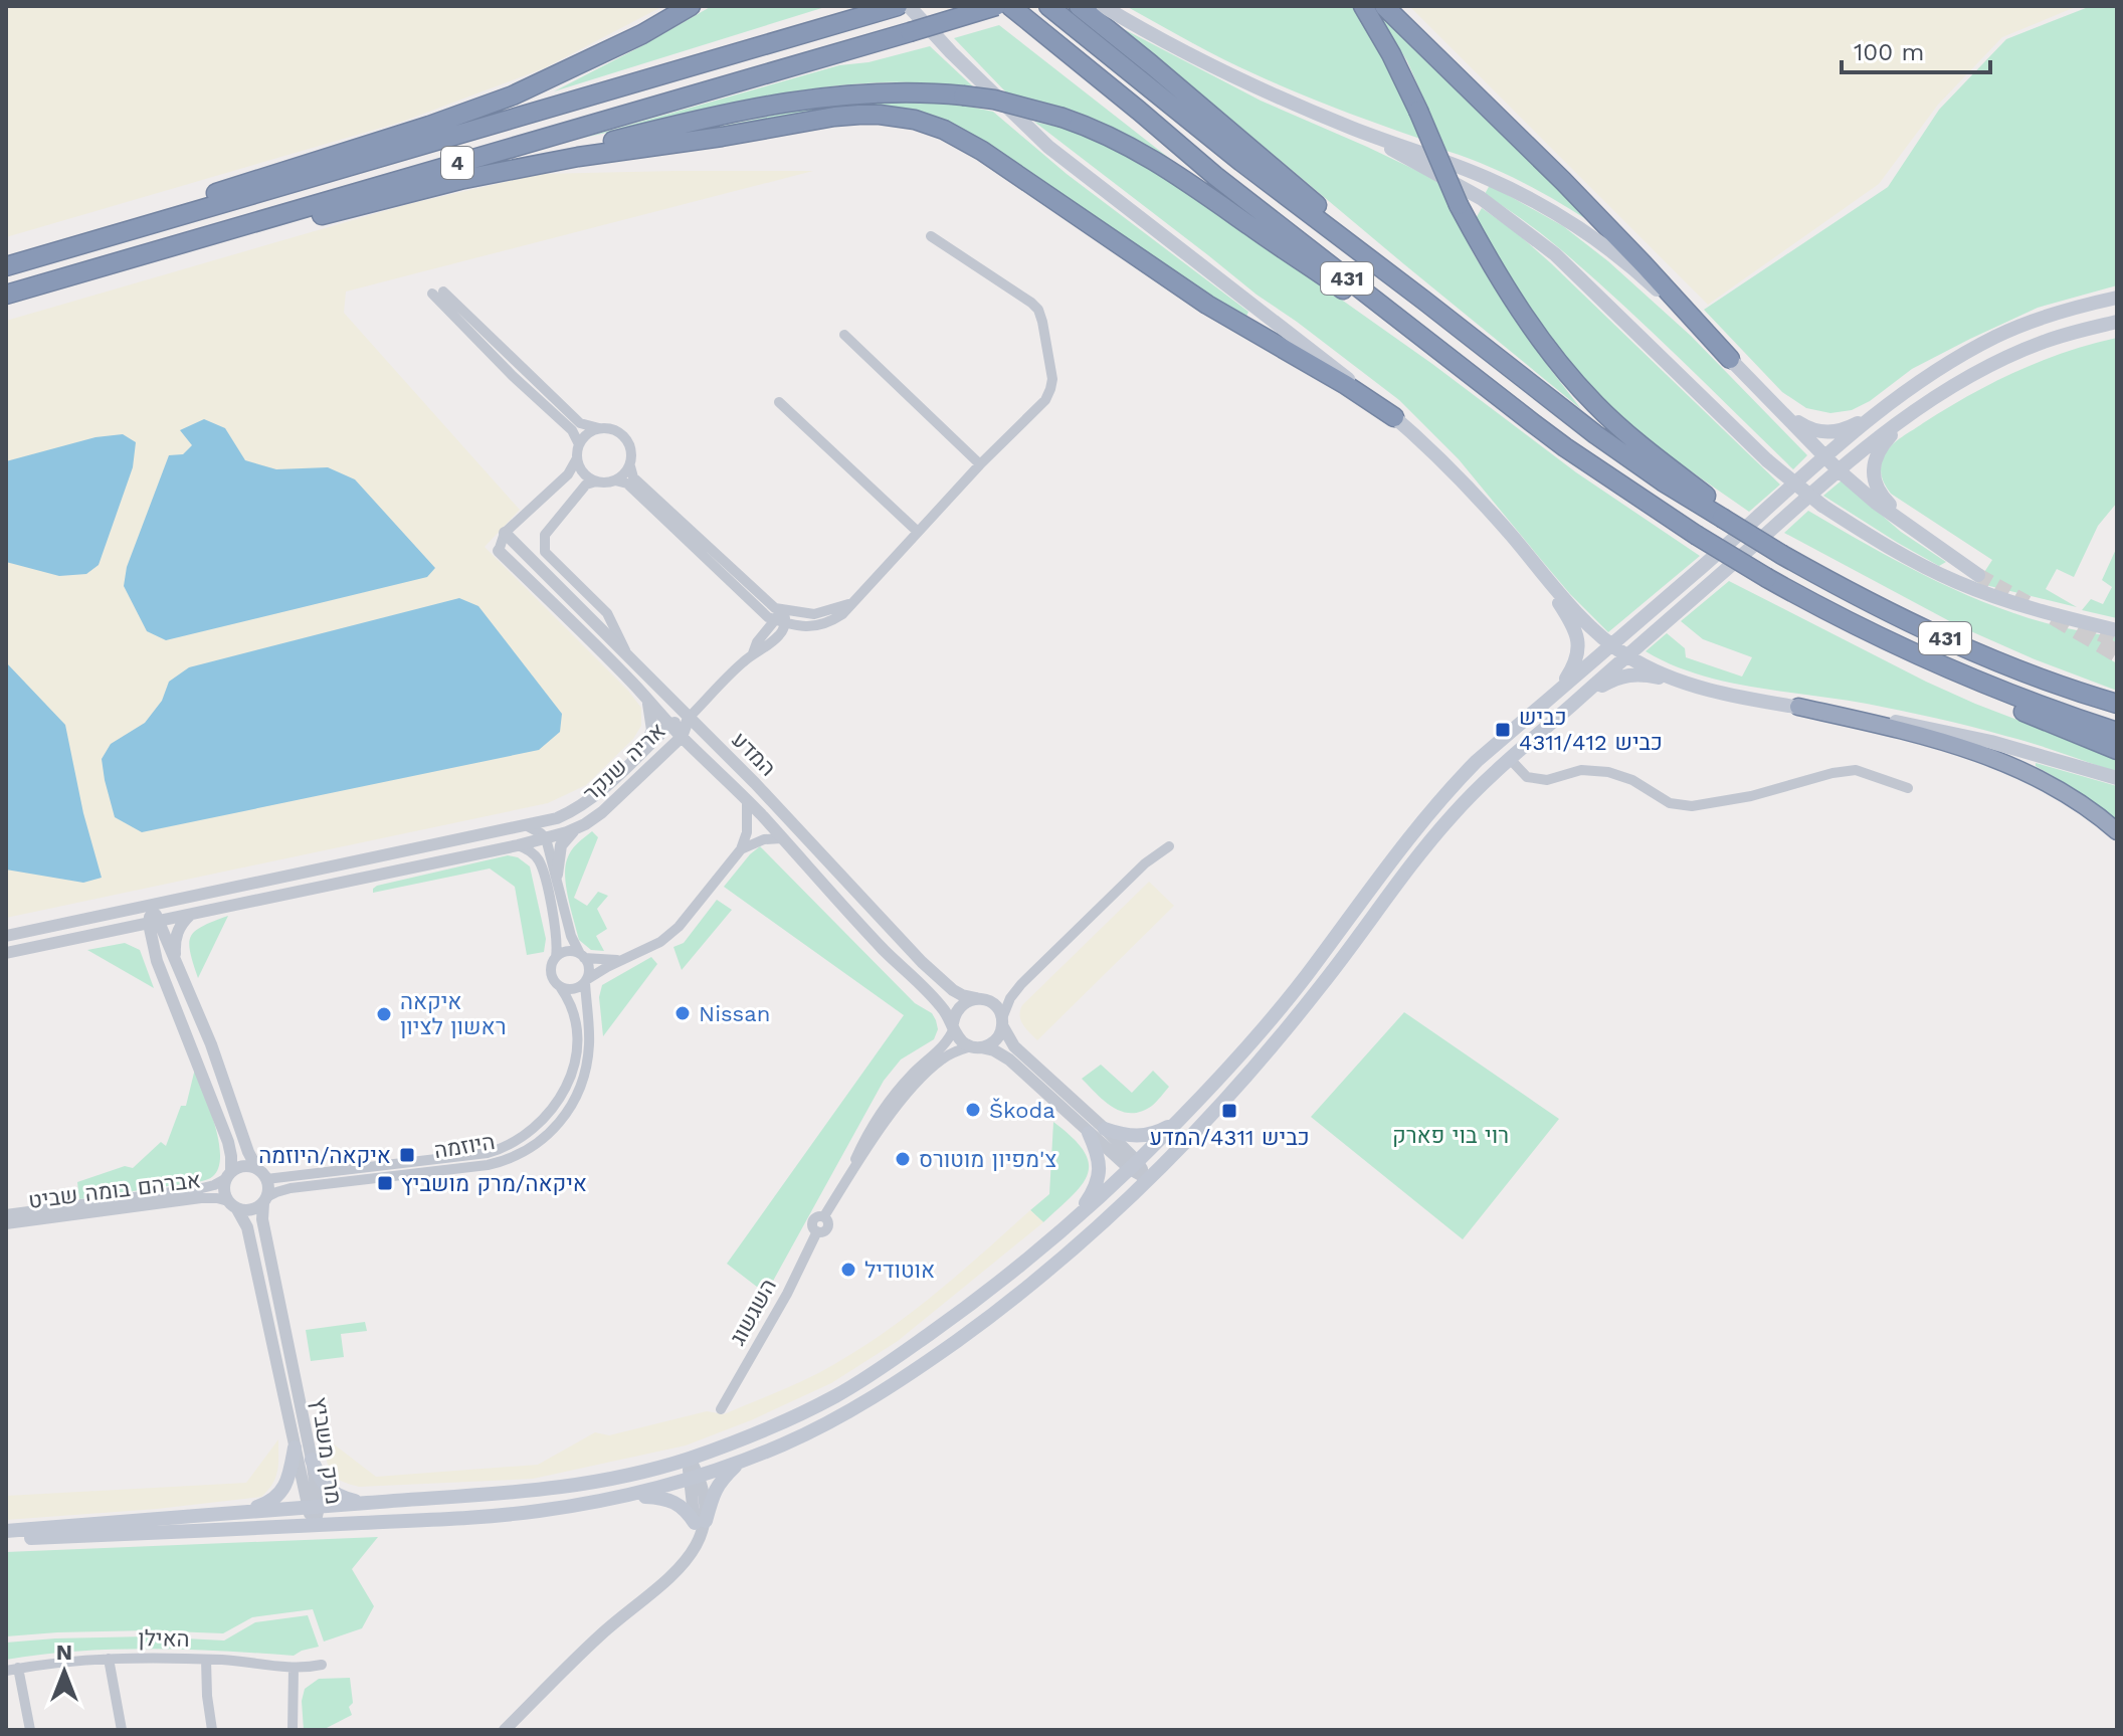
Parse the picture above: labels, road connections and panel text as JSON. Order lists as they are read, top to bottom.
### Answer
{
  "streets": {
    "highway": ["4", "431"],
    "street": [
      "המדע",
      "אריה שנקר",
      "היוזמה",
      "אברהם בומה שביט",
      "השגשוג",
      "מרק משביץ",
      "האילן"
    ]
  },
  "crossings": [
    ["המדע", "אריה שנקר"],
    ["אריה שנקר", "מרק משביץ"],
    ["היוזמה", "אברהם בומה שביט"],
    ["היוזמה", "מרק משביץ"],
    ["אברהם בומה שביט", "מרק משביץ"]
  ],
  "parks": ["רוי בוי פארק"],
  "places": {
    "transit": [
      "כביש 4311/כביש 412",
      "כביש 4311/המדע",
      "איקאה/היוזמה",
      "איקאה/מרק מושביץ"
    ],
    "other": [
      "Nissan",
      "איקאה ראשון לציון",
      "Škoda",
      "צ'מפיון מוטורס",
      "אוטודיל"
    ]
  },
  "scale_bar": "100 m",
  "north": "top"
}
